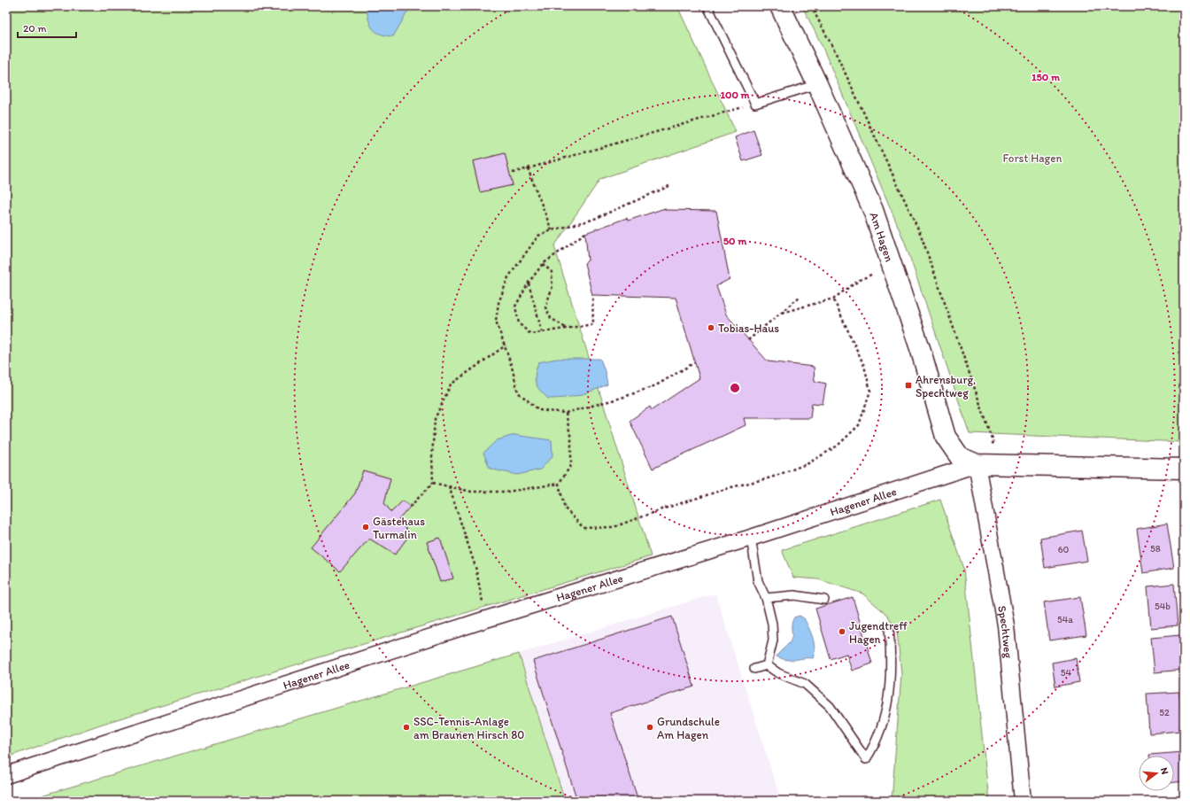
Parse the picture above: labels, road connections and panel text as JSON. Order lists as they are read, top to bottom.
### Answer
{
  "streets": {
    "street": ["Am Hagen", "Hagener Allee", "Spechtweg"]
  },
  "crossings": [
    ["Am Hagen", "Hagener Allee"],
    ["Am Hagen", "Spechtweg"],
    ["Hagener Allee", "Spechtweg"]
  ],
  "parks": ["Forst Hagen"],
  "places": {
    "other": [
      "Tobias-Haus",
      "Gästehaus Turmalin",
      "Jugendtreff Hagen",
      "SSC-Tennis-Anlage am Braunen Hirsch 80",
      "Grundschule Am Hagen"
    ],
    "transit": ["Ahrensburg, Spechtweg"]
  },
  "house_numbers": [
    "58",
    "60",
    "54b",
    "54a",
    "54",
    "52"
  ],
  "scale_bar": "20 m",
  "north": "right",
  "rings": ["150 m", "100 m", "50 m"]
}
